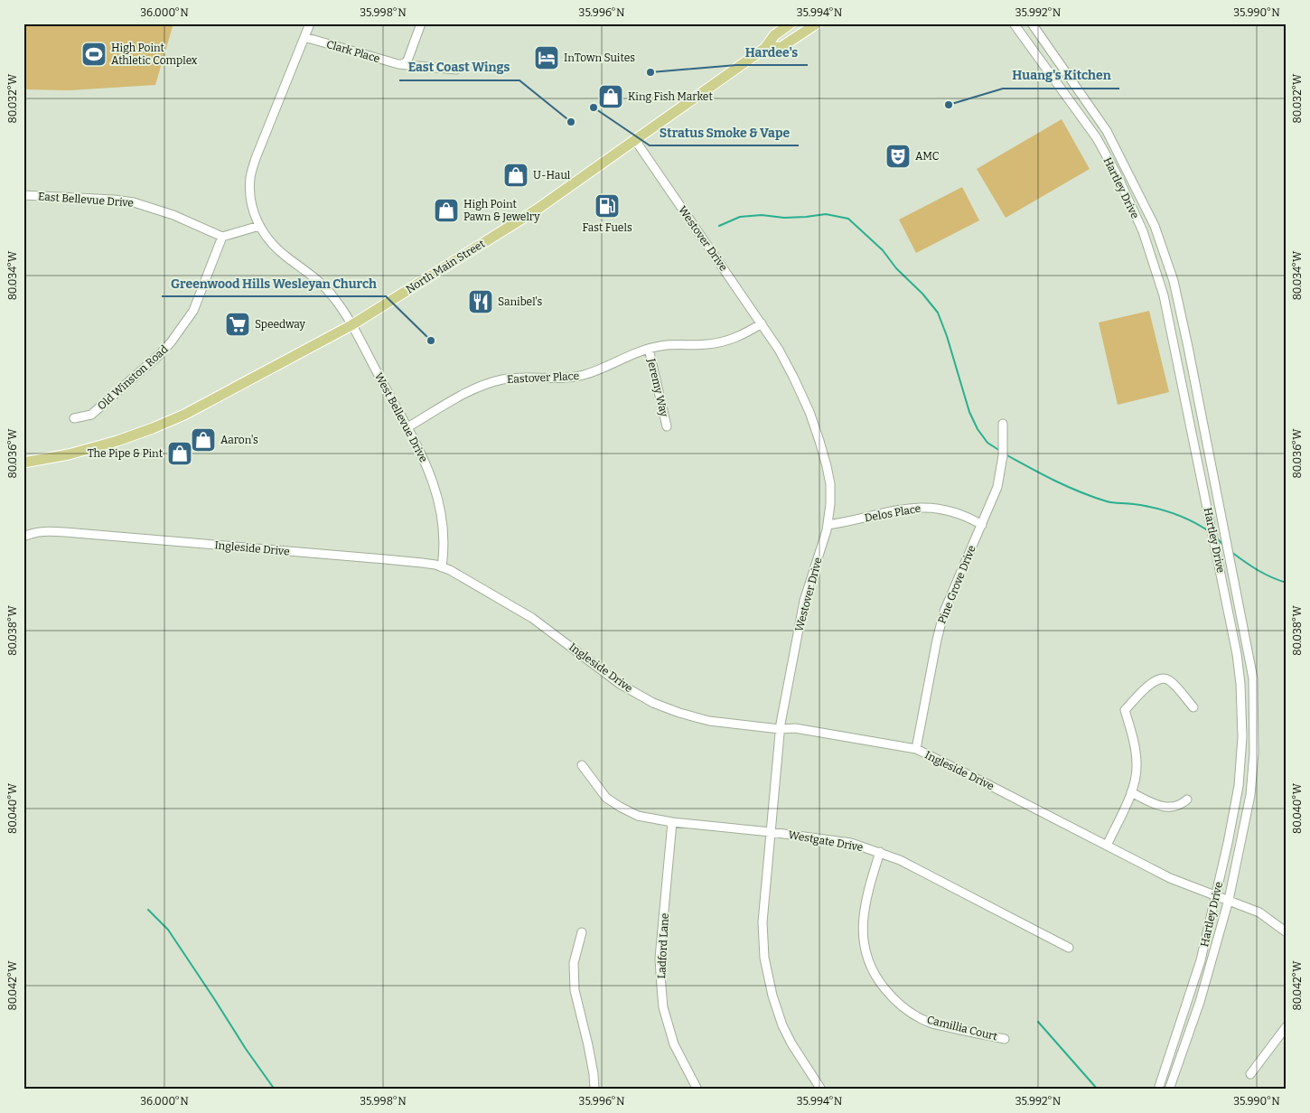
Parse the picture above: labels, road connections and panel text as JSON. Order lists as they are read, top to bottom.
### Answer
{
  "streets": {
    "main road": ["North Main Street"],
    "street": [
      "Clark Place",
      "Hartley Drive",
      "East Bellevue Drive",
      "Westover Drive",
      "Old Winston Road",
      "Eastover Place",
      "Jeremy Way",
      "West Bellevue Drive",
      "Delos Place",
      "Ingleside Drive",
      "Pine Grove Drive",
      "Westgate Drive",
      "Ladford Lane",
      "Camillia Court"
    ]
  },
  "crossings": [
    ["Hartley Drive", "Ingleside Drive"],
    ["East Bellevue Drive", "Old Winston Road"],
    ["Westover Drive", "North Main Street"],
    ["Westover Drive", "Eastover Place"],
    ["Westover Drive", "Delos Place"],
    ["Westover Drive", "Ingleside Drive"],
    ["Westover Drive", "Westgate Drive"],
    ["North Main Street", "West Bellevue Drive"],
    ["Eastover Place", "Jeremy Way"],
    ["Eastover Place", "West Bellevue Drive"],
    ["West Bellevue Drive", "Ingleside Drive"],
    ["Delos Place", "Pine Grove Drive"],
    ["Ingleside Drive", "Pine Grove Drive"],
    ["Westgate Drive", "Ladford Lane"],
    ["Westgate Drive", "Camillia Court"]
  ],
  "places": {
    "sports": ["High Point Athletic Complex"],
    "hotel": ["InTown Suites"],
    "other": [
      "Hardee's",
      "Huang's Kitchen",
      "Stratus Smoke & Vape",
      "East Coast Wings",
      "Greenwood Hills Wesleyan Church"
    ],
    "shop": [
      "King Fish Market",
      "U-Haul",
      "High Point Pawn & Jewelry",
      "Aaron's",
      "The Pipe & Pint"
    ],
    "theatre": ["AMC"],
    "fuel station": ["Fast Fuels"],
    "restaurant": ["Sanibel's"],
    "supermarket": ["Speedway"]
  },
  "coordinates": [
    "36.000°N",
    "35.998°N",
    "35.996°N",
    "35.994°N",
    "35.992°N",
    "35.990°N",
    "80.032°W",
    "80.034°W",
    "80.036°W",
    "80.038°W",
    "80.040°W",
    "80.042°W"
  ]
}
